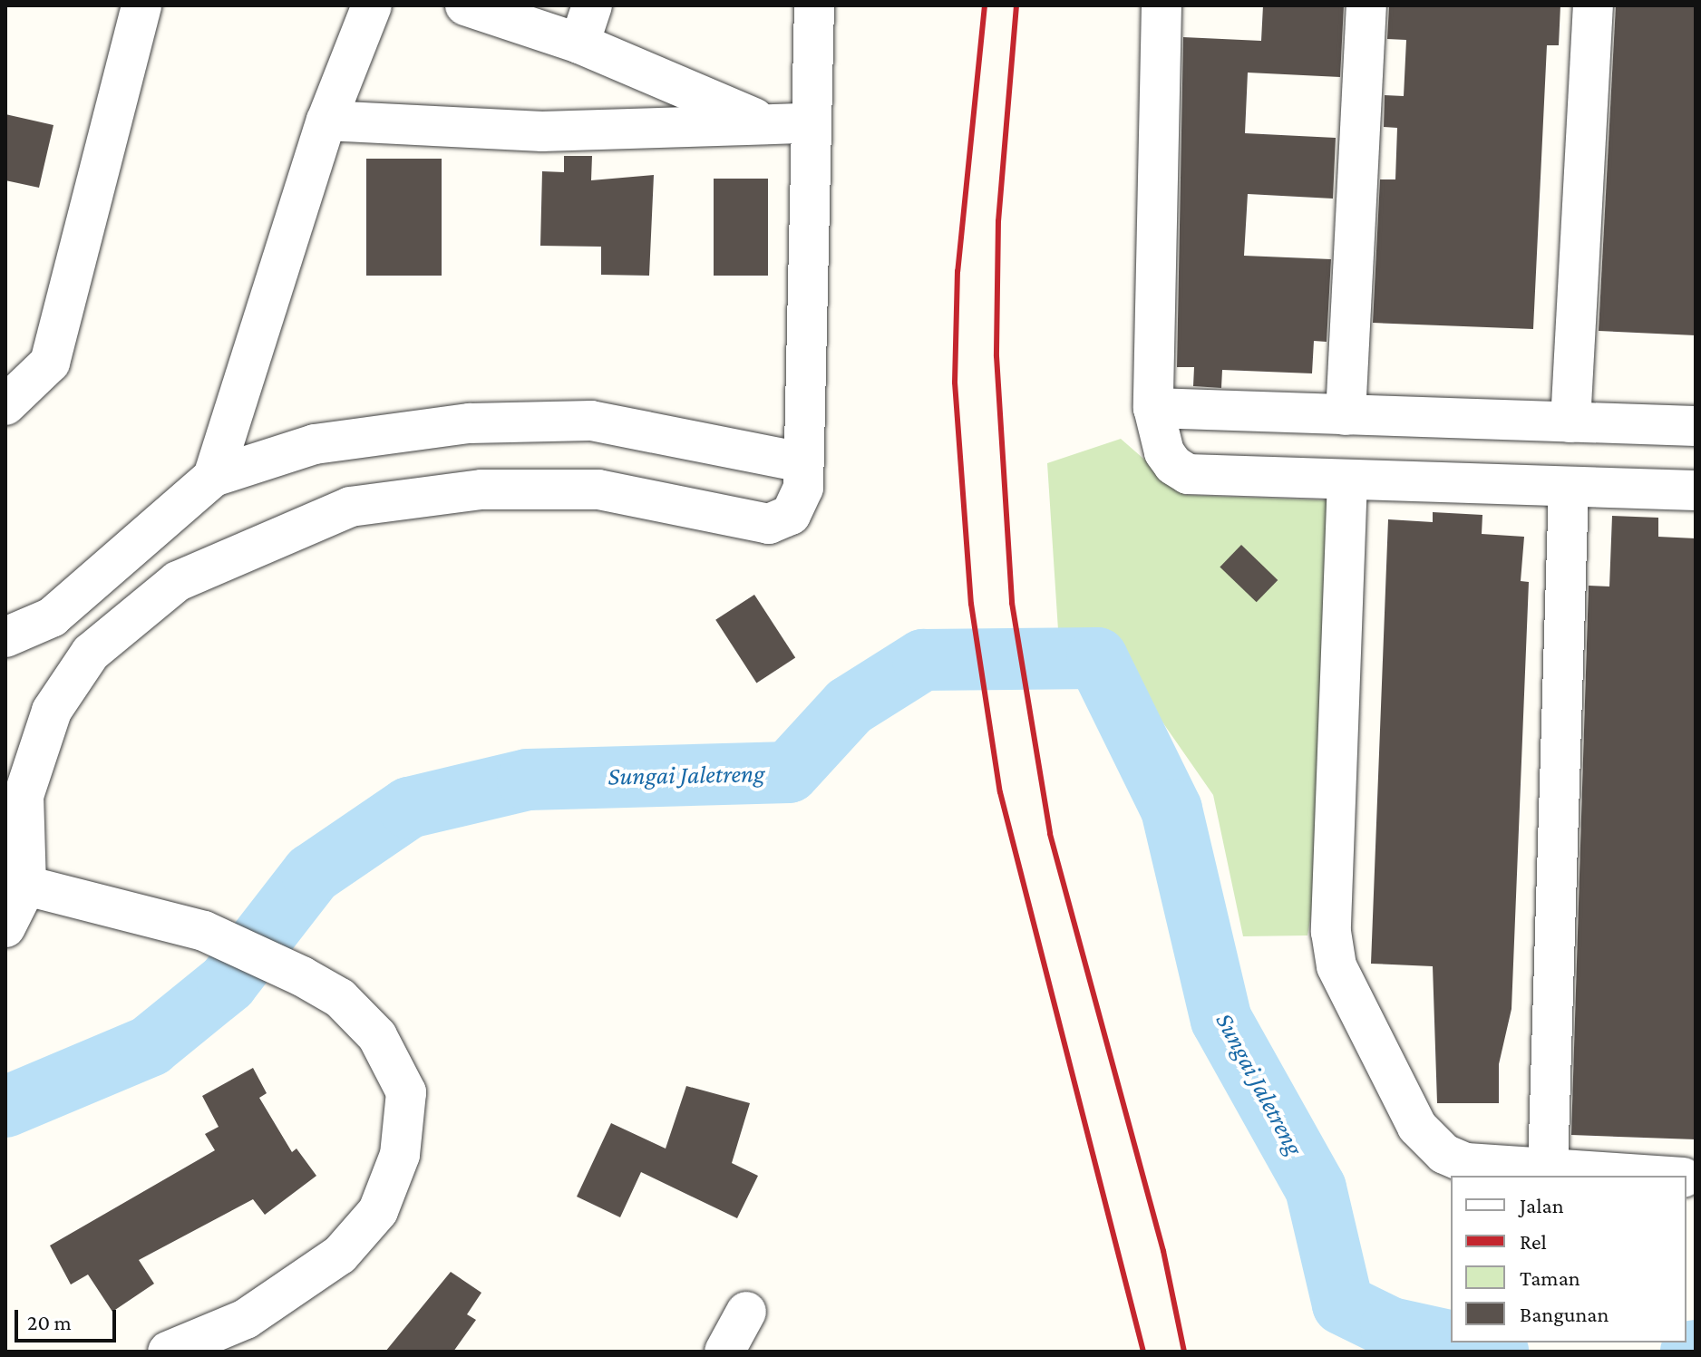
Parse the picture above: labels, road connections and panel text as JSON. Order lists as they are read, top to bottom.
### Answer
{
  "water": ["Sungai Jaletreng"],
  "legend": [
    "Jalan",
    "Rel",
    "Taman",
    "Bangunan"
  ],
  "scale_bar": "20 m"
}
